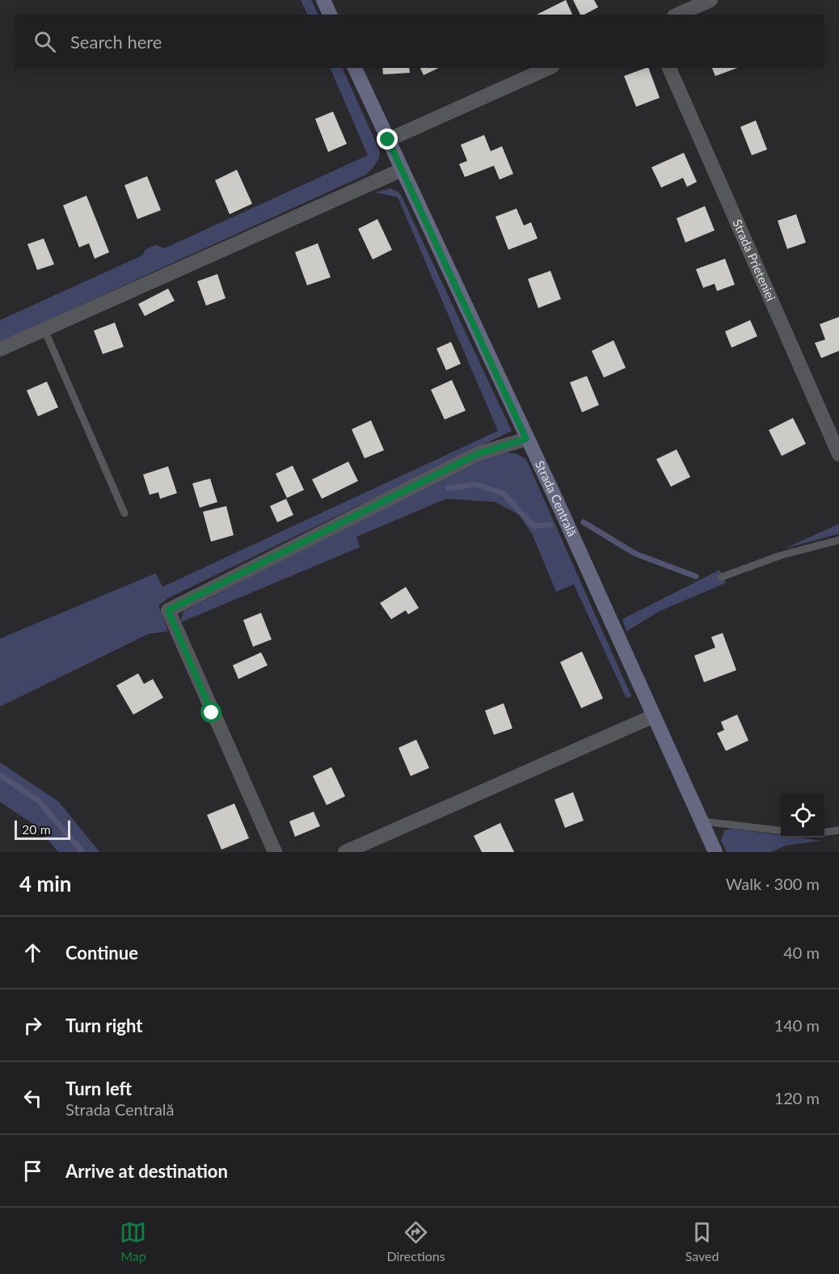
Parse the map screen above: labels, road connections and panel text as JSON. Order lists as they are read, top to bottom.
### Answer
{
  "streets": {
    "street": ["Strada Prieteniei", "Strada Centrală"]
  },
  "scale_bar": "20 m",
  "page": {
    "search": "Search here",
    "scale": "20 m",
    "heading": ["4 min", "Walk · 300 m"],
    "list": [
      ["Continue", "40 m"],
      ["Turn right", "140 m"],
      ["Turn left", "Strada Centrală", "120 m"],
      "Arrive at destination"
    ],
    "nav": ["Map", "Directions", "Saved"]
  }
}
